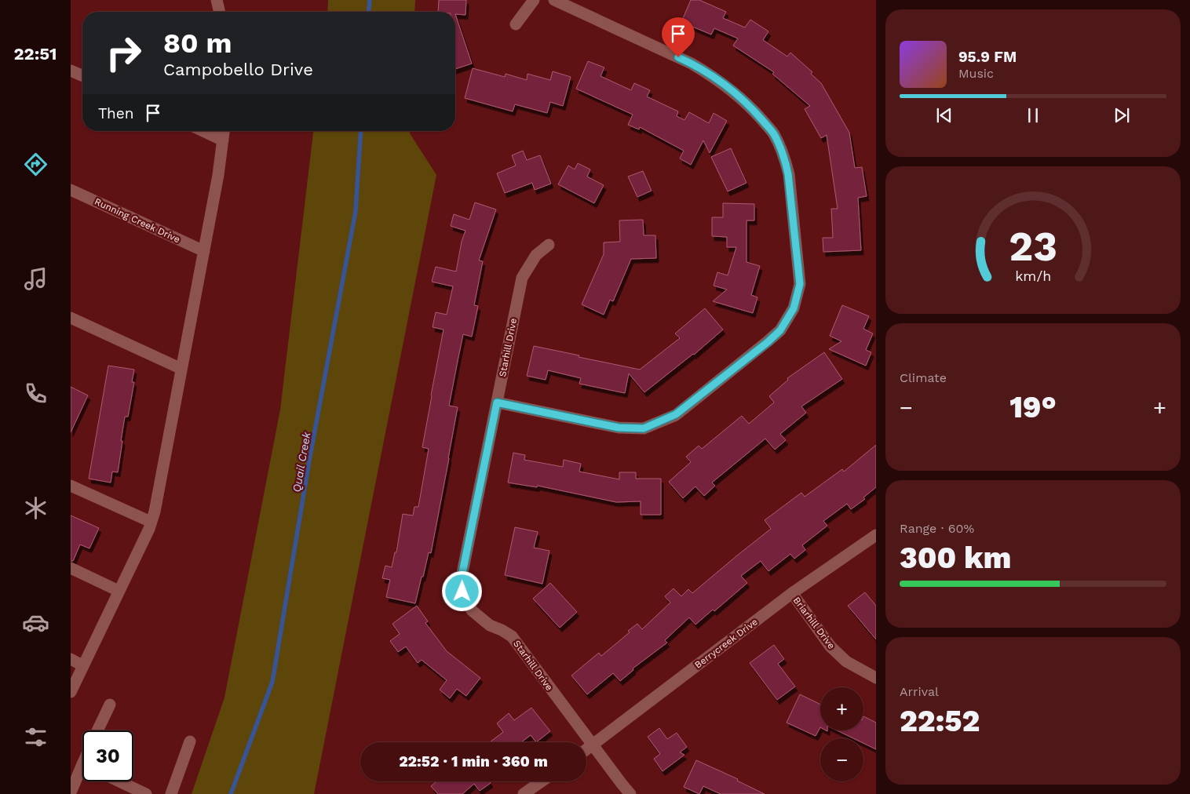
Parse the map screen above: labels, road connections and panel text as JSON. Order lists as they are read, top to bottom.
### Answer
{
  "streets": {
    "street": [
      "Running Creek Drive",
      "Starhill Drive",
      "Briarhill Drive",
      "Berrycreek Drive"
    ]
  },
  "crossings": [
    ["Starhill Drive", "Berrycreek Drive"],
    ["Briarhill Drive", "Berrycreek Drive"]
  ],
  "water": ["Quail Creek"],
  "page": {
    "tabs": "22:51",
    "turn": ["80 m", "Campobello Drive"],
    "song": ["95.9 FM", "Music"],
    "then": "Then",
    "tile": [
      "Climate",
      ["Range · 60%", "300 km"],
      ["Arrival", "22:52"]
    ],
    "heat": ["−", "19°", "+"],
    "map_buttons": ["+", "−"],
    "limit": "30",
    "trip": "22:52 · 1 min · 360 m",
    "gauge": ["23", "km/h"]
  }
}
